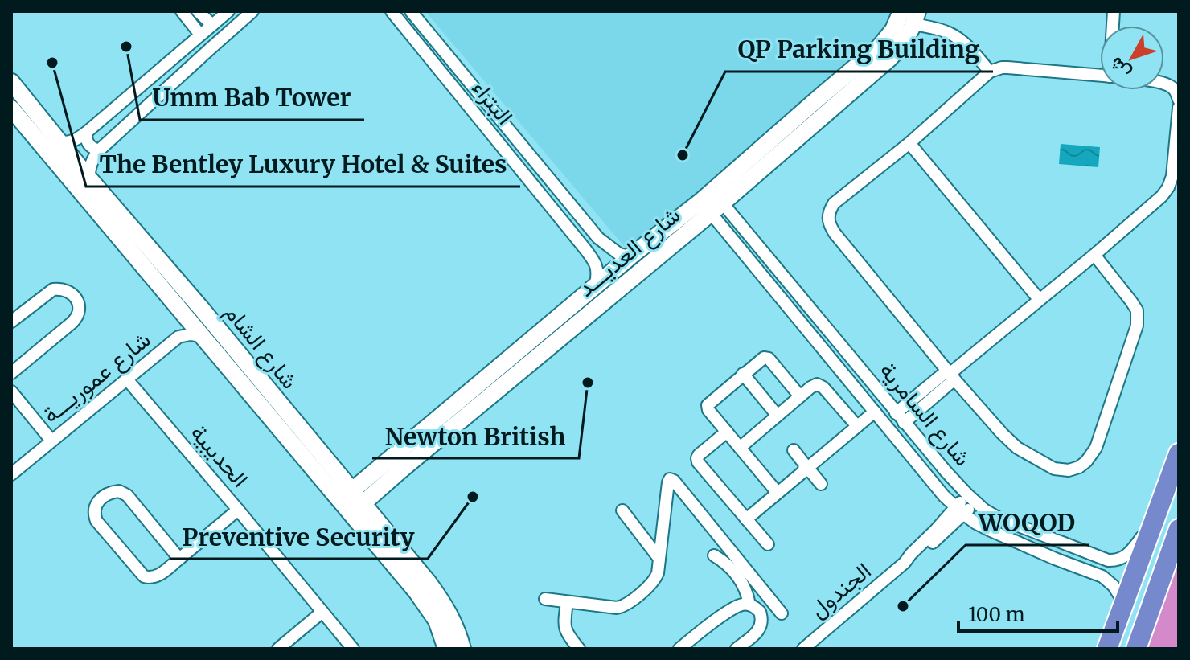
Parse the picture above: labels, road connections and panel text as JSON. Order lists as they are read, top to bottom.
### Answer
{
  "streets": {
    "street": [
      "البتراء",
      "شارع العديـــد",
      "شارع الشام",
      "شارع عموريـــة",
      "شارع السامرية",
      "الحديبية",
      "الجندول"
    ]
  },
  "crossings": [
    ["البتراء", "شارع العديـــد"],
    ["شارع العديـــد", "شارع الشام"],
    ["شارع العديـــد", "شارع السامرية"],
    ["شارع الشام", "شارع عموريـــة"],
    ["شارع عموريـــة", "الحديبية"],
    ["شارع السامرية", "الجندول"]
  ],
  "places": [
    "Umm Bab Tower",
    "The Bentley Luxury Hotel & Suites",
    "QP Parking Building",
    "Newton British",
    "Preventive Security",
    "WOQOD"
  ],
  "scale_bar": "100 m",
  "north": "bottom left"
}
